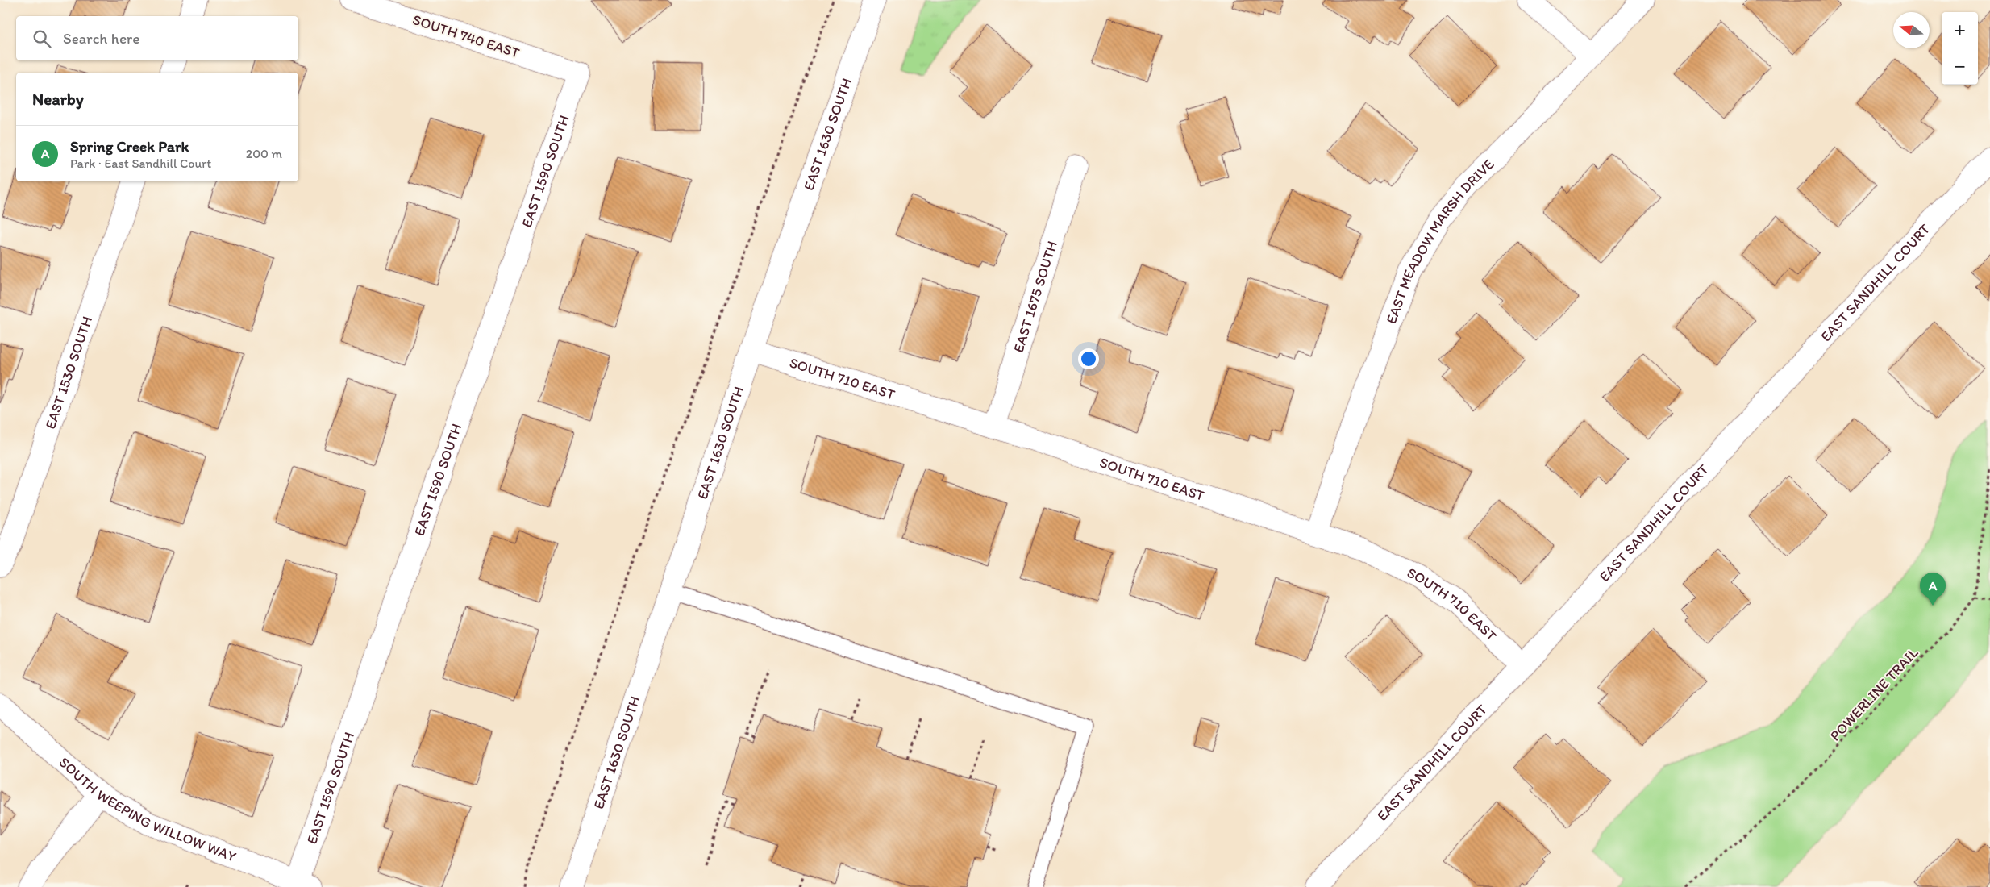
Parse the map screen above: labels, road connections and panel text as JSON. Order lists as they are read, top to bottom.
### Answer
{
  "streets": {
    "street": [
      "SOUTH 740 EAST",
      "EAST 1630 SOUTH",
      "EAST 1590 SOUTH",
      "EAST MEADOW MARSH DRIVE",
      "EAST SANDHILL COURT",
      "EAST 1675 SOUTH",
      "EAST 1530 SOUTH",
      "SOUTH 710 EAST",
      "SOUTH WEEPING WILLOW WAY"
    ],
    "path": ["POWERLINE TRAIL"]
  },
  "crossings": [
    ["SOUTH 740 EAST", "EAST 1590 SOUTH"],
    ["EAST 1630 SOUTH", "SOUTH 710 EAST"],
    ["EAST 1590 SOUTH", "SOUTH WEEPING WILLOW WAY"],
    ["EAST MEADOW MARSH DRIVE", "SOUTH 710 EAST"],
    ["EAST SANDHILL COURT", "SOUTH 710 EAST"],
    ["EAST 1675 SOUTH", "SOUTH 710 EAST"]
  ],
  "north": "left",
  "page": {
    "map_buttons": ["+", "−"],
    "search": "Search here",
    "heading": "Nearby",
    "list": [
      {
        "mark": "A",
        "name": "Spring Creek Park",
        "note": "Park · East Sandhill Court",
        "value": "200 m"
      }
    ],
    "pins": "A"
  }
}
